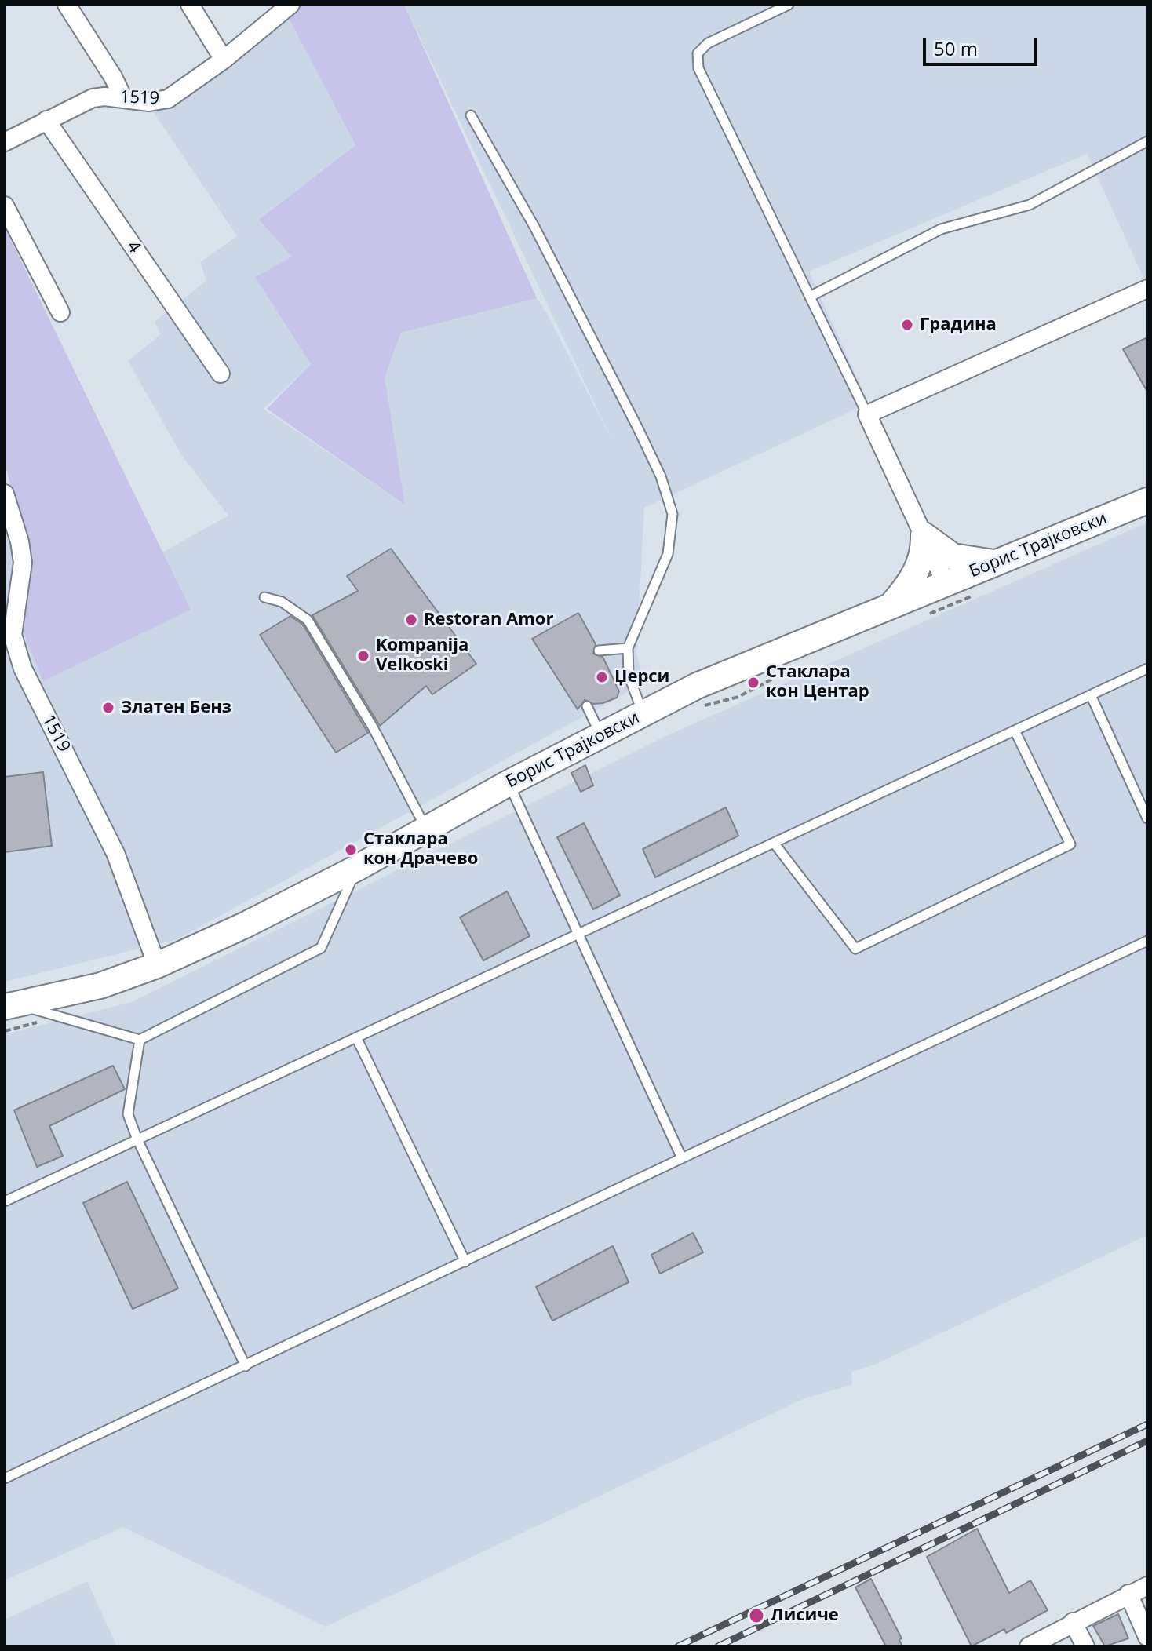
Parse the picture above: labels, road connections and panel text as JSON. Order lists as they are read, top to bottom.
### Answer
{
  "streets": {
    "main road": ["Борис Трајковски"],
    "street": ["1519", "4"]
  },
  "crossings": [
    ["1519", "4"],
    ["1519", "Борис Трајковски"]
  ],
  "places": [
    "Градина",
    "Restoran Amor",
    "Kompanija Velkoski",
    "Џерси",
    "Стаклара кон Центар",
    "Златен Бенз",
    "Стаклара кон Драчево",
    "Лисиче"
  ],
  "scale_bar": "50 m"
}
